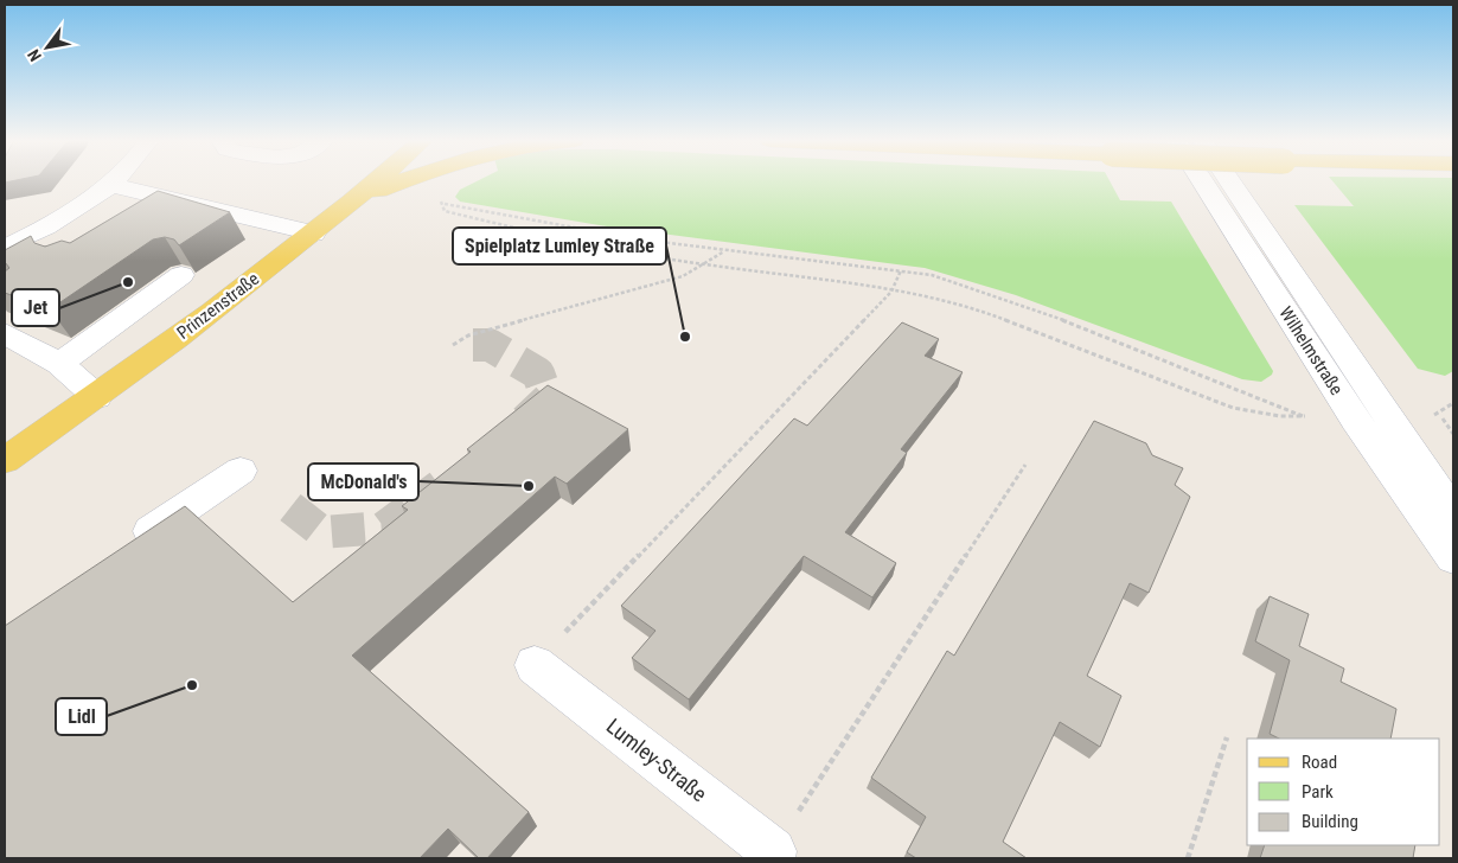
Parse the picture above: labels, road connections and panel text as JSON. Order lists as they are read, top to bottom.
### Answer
{
  "streets": {
    "main road": ["Prinzenstraße"],
    "street": ["Wilhelmstraße", "Lumley-Straße"]
  },
  "places": [
    "Jet",
    "Spielplatz Lumley Straße",
    "McDonald's",
    "Lidl"
  ],
  "legend": ["Road", "Park", "Building"],
  "north": "bottom left"
}
